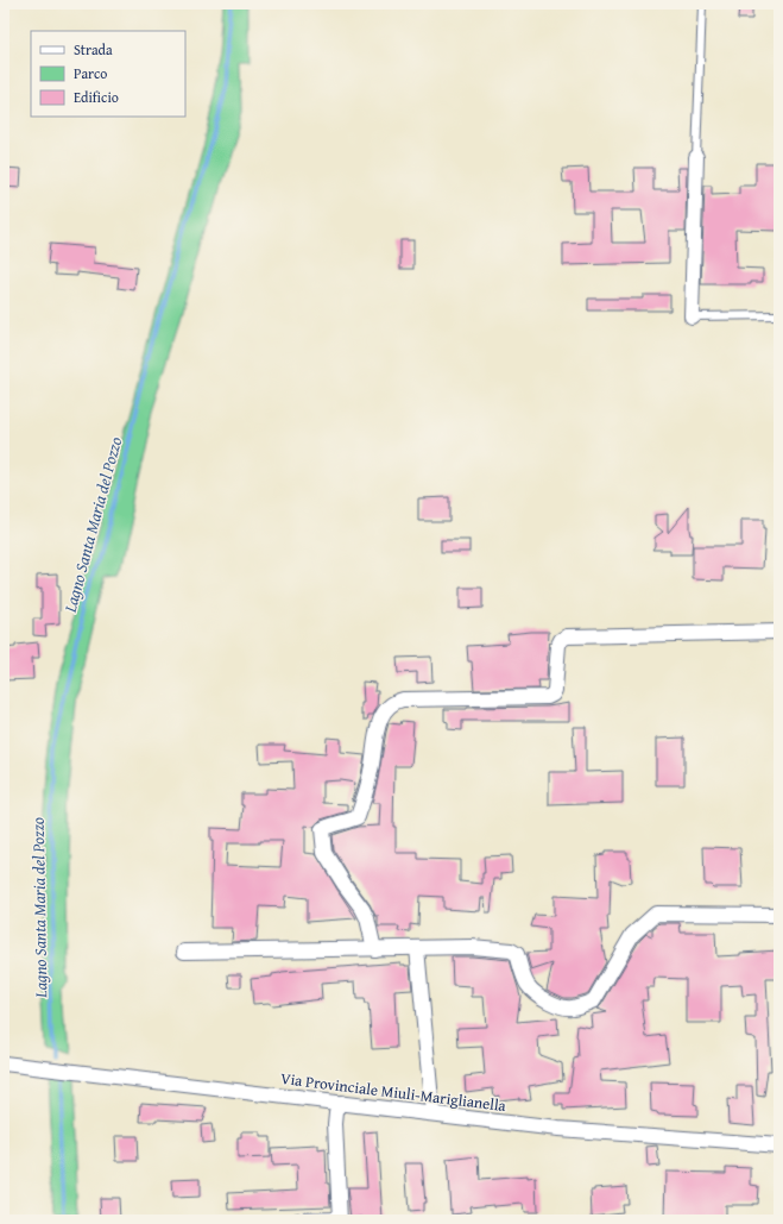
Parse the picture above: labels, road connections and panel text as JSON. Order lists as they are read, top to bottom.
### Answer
{
  "streets": {
    "street": ["Via Provinciale Miuli-Mariglianella"]
  },
  "water": ["Lagno Santa Maria del Pozzo"],
  "legend": ["Strada", "Parco", "Edificio"]
}
